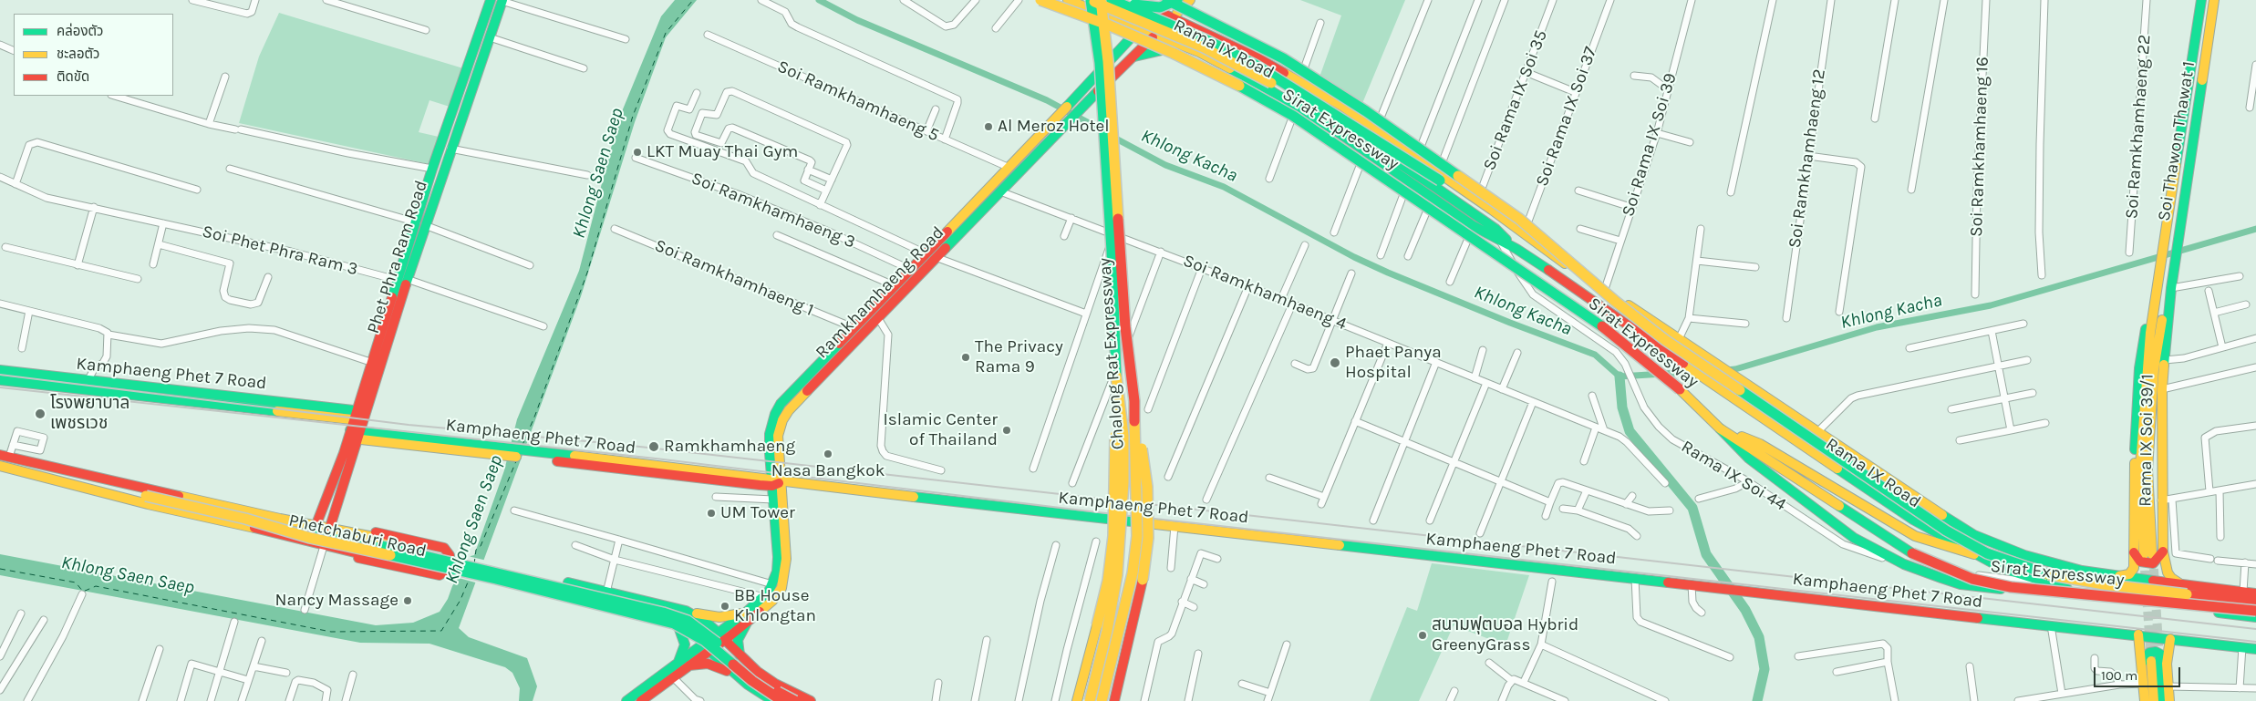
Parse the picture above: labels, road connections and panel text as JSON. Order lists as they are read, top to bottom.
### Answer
{
  "streets": {
    "main road": [
      "Rama IX Road",
      "Sirat Expressway",
      "Soi Thawon Thawat 1",
      "Phet Phra Ram Road",
      "Ramkhamhaeng Road",
      "Chalong Rat Expressway",
      "Kamphaeng Phet 7 Road",
      "Rama IX Soi 39/1",
      "Phetchaburi Road"
    ],
    "street": [
      "Soi Rama IX Soi 35",
      "Soi Ramkhamhaeng 5",
      "Soi Rama IX Soi 37",
      "Soi Ramkhamhaeng 22",
      "Soi Rama IX Soi 39",
      "Soi Ramkhamhaeng 16",
      "Soi Ramkhamhaeng 12",
      "Soi Ramkhamhaeng 3",
      "Soi Phet Phra Ram 3",
      "Soi Ramkhamhaeng 1",
      "Soi Ramkhamhaeng 4",
      "Rama IX Soi 44"
    ]
  },
  "crossings": [
    ["Rama IX Road", "Soi Rama IX Soi 35"],
    ["Rama IX Road", "Soi Rama IX Soi 37"],
    ["Rama IX Road", "Soi Rama IX Soi 39"],
    ["Rama IX Road", "Ramkhamhaeng Road"],
    ["Rama IX Road", "Chalong Rat Expressway"],
    ["Rama IX Road", "Rama IX Soi 39/1"],
    ["Rama IX Road", "Rama IX Soi 44"],
    ["Soi Ramkhamhaeng 5", "Ramkhamhaeng Road"],
    ["Sirat Expressway", "Ramkhamhaeng Road"],
    ["Soi Thawon Thawat 1", "Rama IX Soi 39/1"],
    ["Soi Ramkhamhaeng 3", "Ramkhamhaeng Road"],
    ["Soi Phet Phra Ram 3", "Phet Phra Ram Road"],
    ["Phet Phra Ram Road", "Kamphaeng Phet 7 Road"],
    ["Phet Phra Ram Road", "Phetchaburi Road"],
    ["Soi Ramkhamhaeng 1", "Ramkhamhaeng Road"],
    ["Ramkhamhaeng Road", "Soi Ramkhamhaeng 4"],
    ["Ramkhamhaeng Road", "Kamphaeng Phet 7 Road"],
    ["Ramkhamhaeng Road", "Phetchaburi Road"]
  ],
  "water": ["Khlong Kacha", "Khlong Saen Saep"],
  "places": [
    "Al Meroz Hotel",
    "LKT Muay Thai Gym",
    "The Privacy Rama 9",
    "Phaet Panya Hospital",
    "โรงพยาบาล เพชรเวช",
    "Islamic Center of Thailand",
    "Ramkhamhaeng",
    "Nasa Bangkok",
    "UM Tower",
    "Nancy Massage",
    "BB House Khlongtan",
    "สนามฟุตบอล Hybrid GreenyGrass"
  ],
  "legend": ["คล่องตัว", "ชะลอตัว", "ติดขัด"],
  "scale_bar": "100 m"
}
